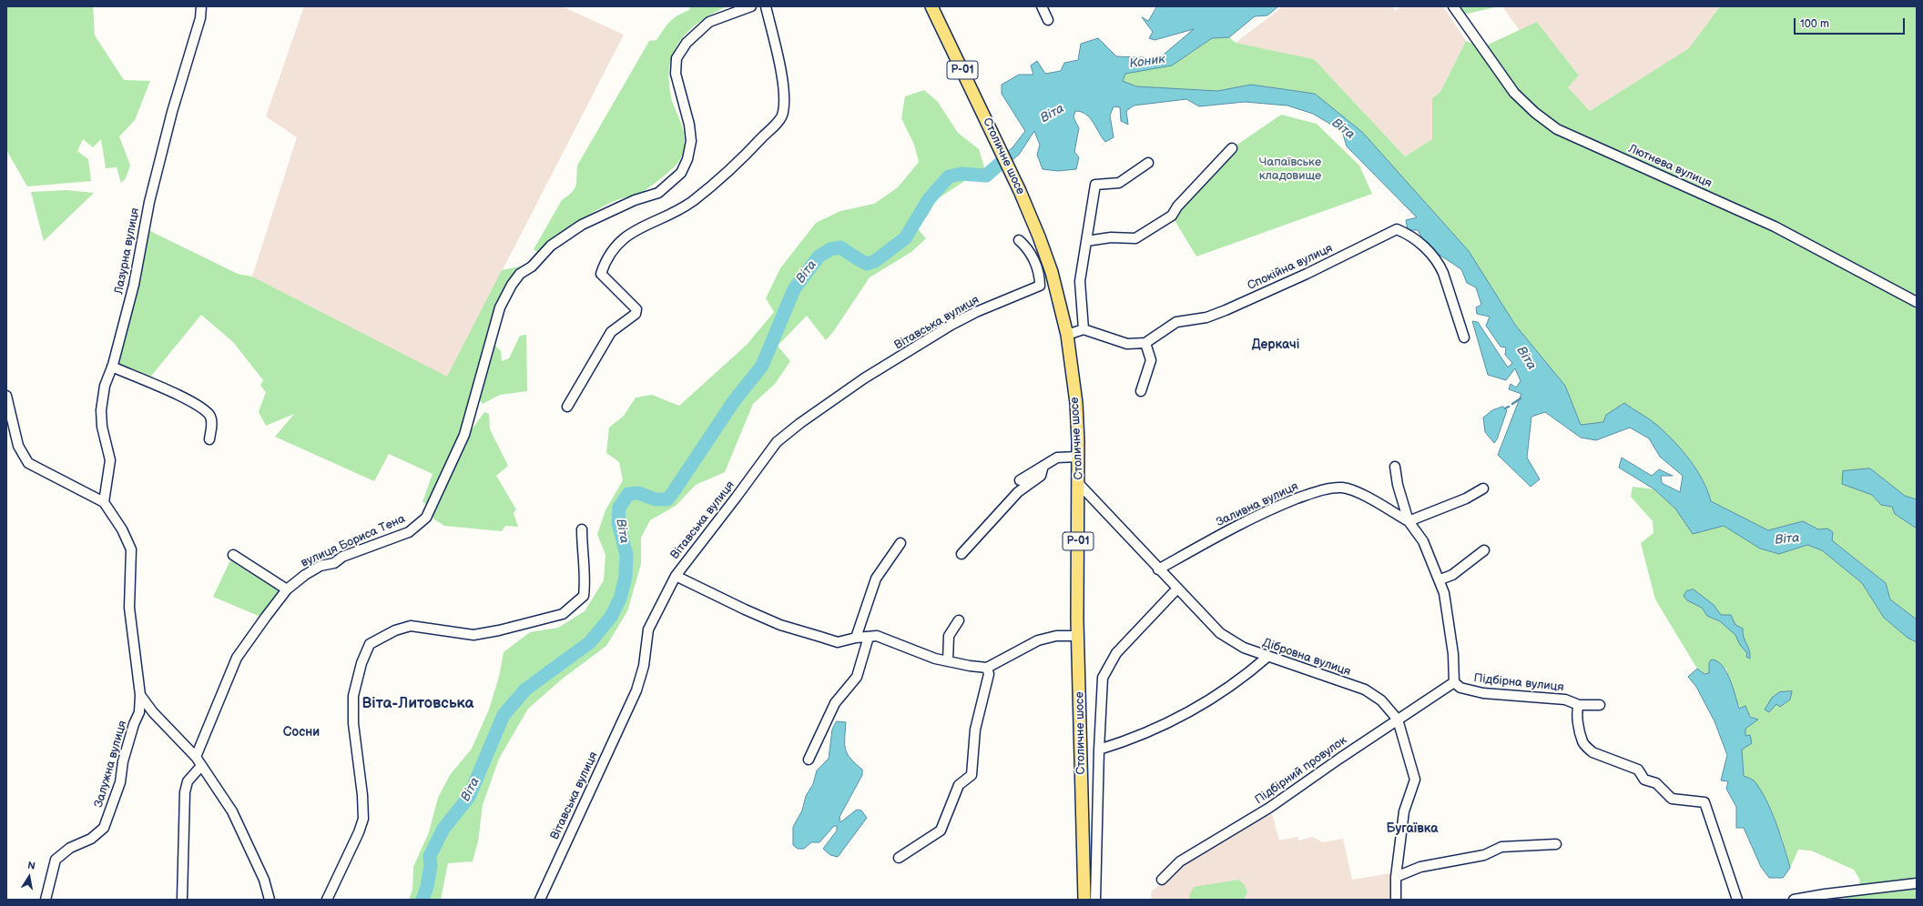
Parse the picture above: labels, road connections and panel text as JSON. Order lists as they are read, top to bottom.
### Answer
{
  "streets": {
    "main road": ["Р-01", "Столичне шосе"],
    "street": [
      "Лютнева вулиця",
      "Лазурна вулиця",
      "Спокійна вулиця",
      "Вітавська вулиця",
      "Заливна вулиця",
      "вулиця Бориса Тена",
      "Дібровна вулиця",
      "Підбірна вулиця",
      "Залужна вулиця",
      "Підбірний провулок"
    ]
  },
  "crossings": [
    ["Столичне шосе", "Дібровна вулиця"],
    ["Лазурна вулиця", "Залужна вулиця"],
    ["Заливна вулиця", "Дібровна вулиця"],
    ["Дібровна вулиця", "Підбірний провулок"],
    ["Підбірна вулиця", "Підбірний провулок"]
  ],
  "districts": [
    "Деркачі",
    "Віта-Литовська",
    "Сосни",
    "Бугаївка"
  ],
  "water": ["Коник", "Віта"],
  "parks": ["Чапаївське кладовище"],
  "scale_bar": "100 m",
  "north": "top"
}
